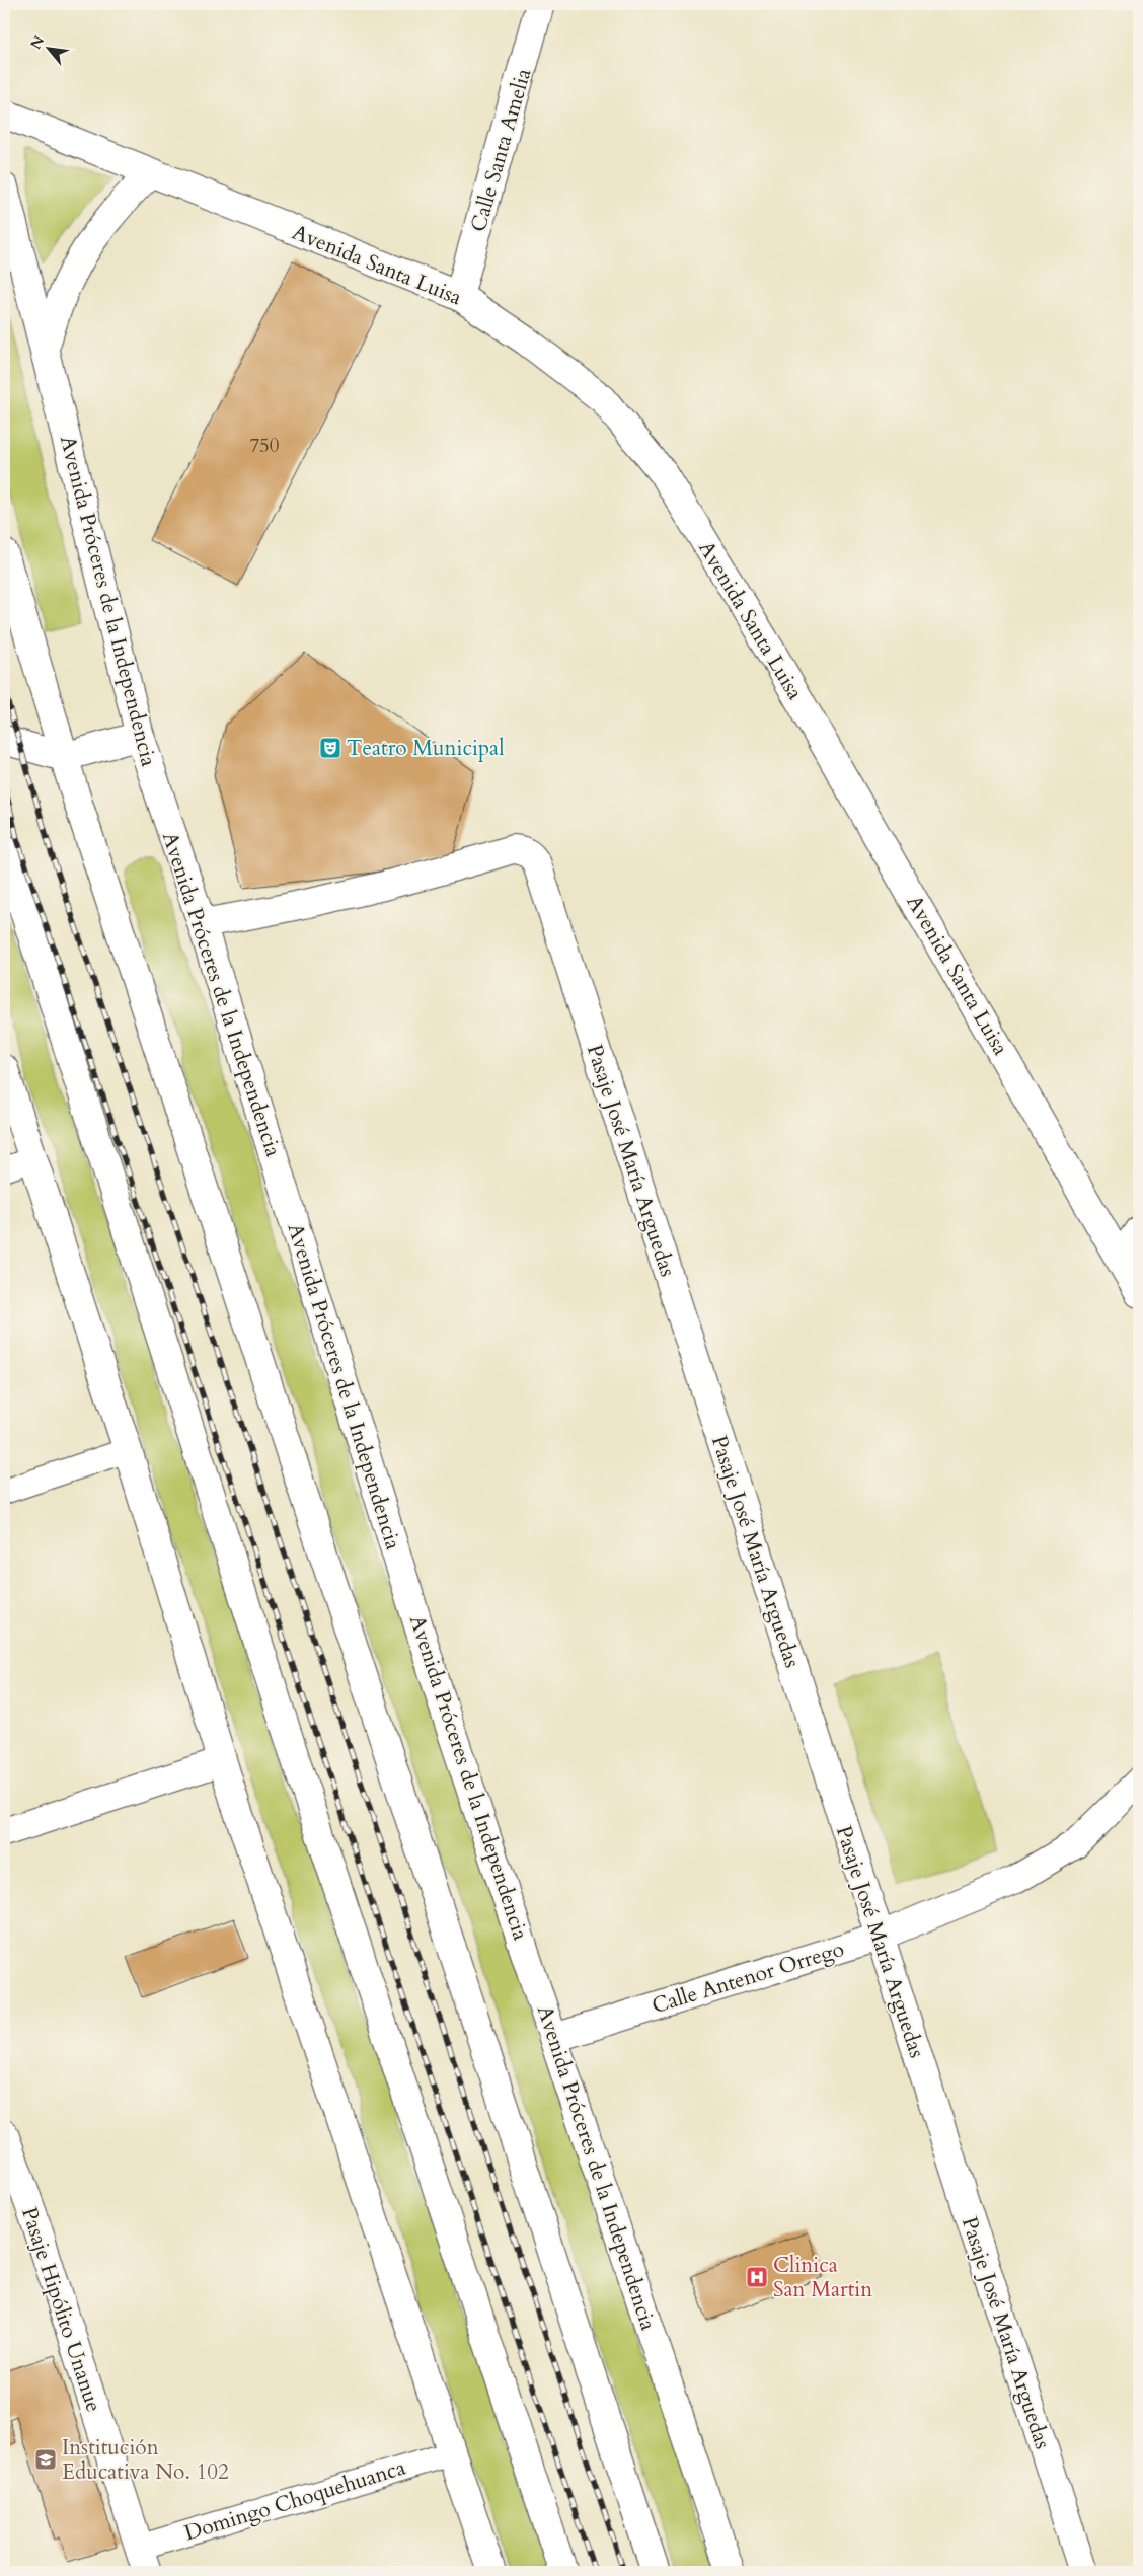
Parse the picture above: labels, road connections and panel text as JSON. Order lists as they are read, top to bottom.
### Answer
{
  "streets": {
    "main road": [
      "Calle Santa Amelia",
      "Avenida Santa Luisa",
      "Avenida Próceres de la Independencia",
      "Pasaje José María Arguedas",
      "Calle Antenor Orrego",
      "Pasaje Hipólito Unanue"
    ],
    "street": ["Domingo Choquehuanca"]
  },
  "crossings": [
    ["Calle Santa Amelia", "Avenida Santa Luisa"],
    ["Avenida Próceres de la Independencia", "Pasaje José María Arguedas"],
    ["Avenida Próceres de la Independencia", "Calle Antenor Orrego"],
    ["Pasaje José María Arguedas", "Calle Antenor Orrego"],
    ["Pasaje Hipólito Unanue", "Domingo Choquehuanca"]
  ],
  "places": {
    "theatre": ["Teatro Municipal"],
    "hospital": ["Clinica San Martin"],
    "school or university": ["Institución Educativa No. 102"]
  },
  "house_numbers": ["750"],
  "north": "top left"
}
